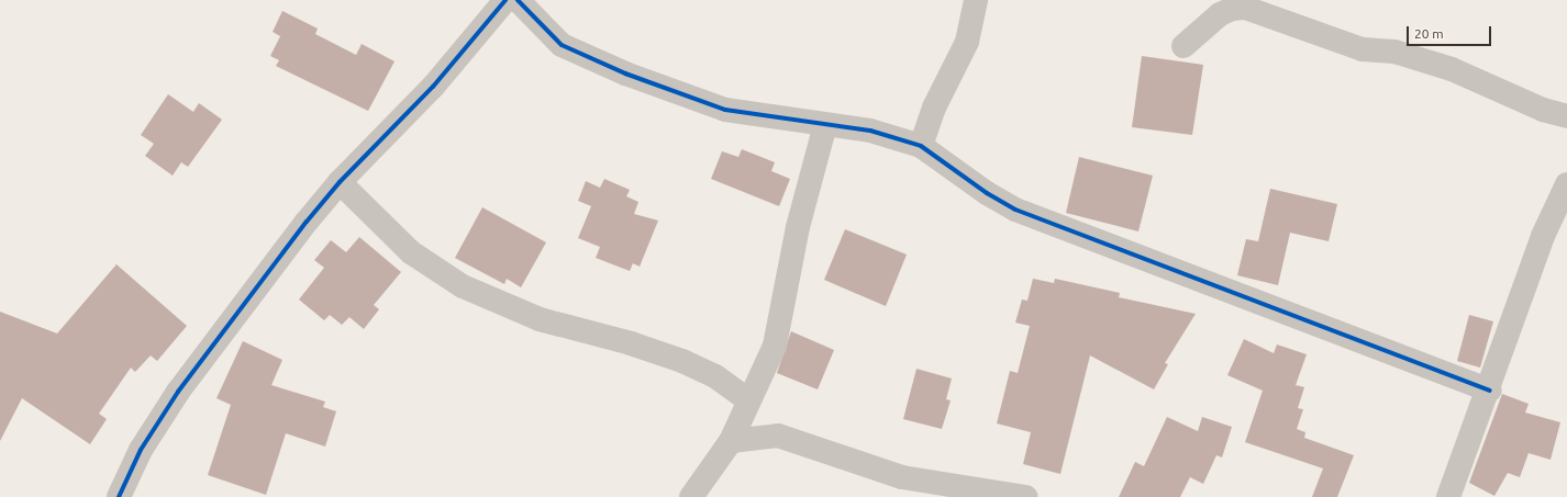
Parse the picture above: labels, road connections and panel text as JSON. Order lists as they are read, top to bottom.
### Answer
{
  "scale_bar": "20 m"
}
